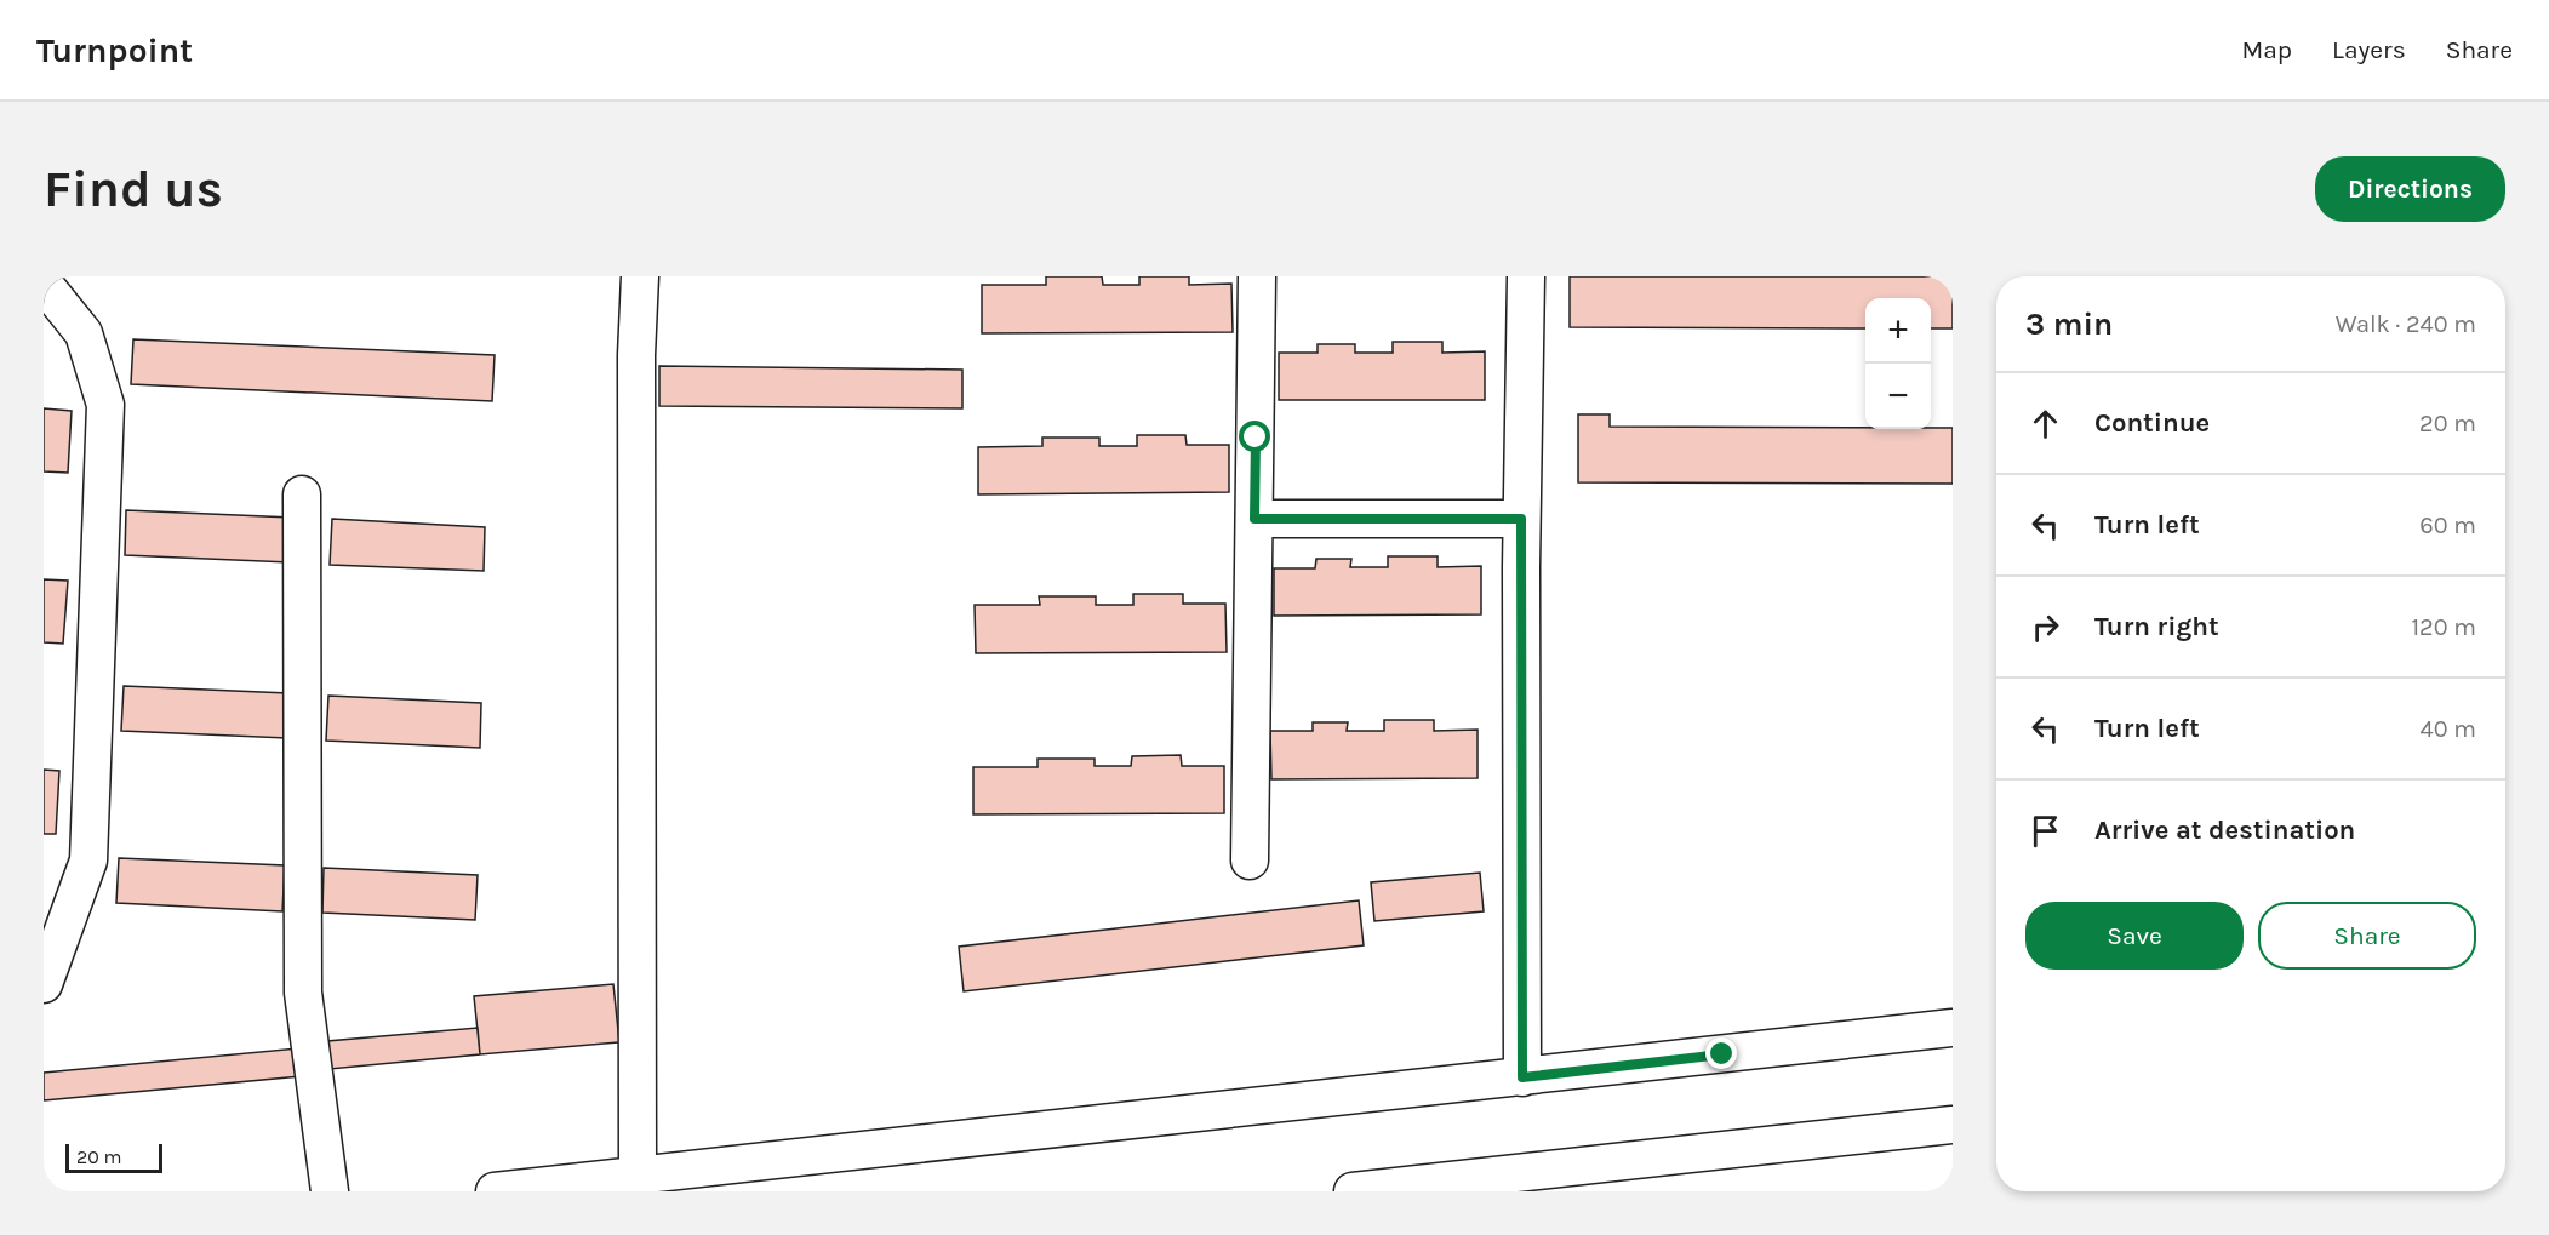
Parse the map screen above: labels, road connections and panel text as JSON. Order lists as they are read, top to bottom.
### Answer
{
  "scale_bar": "20 m",
  "page": {
    "header": "Turnpoint",
    "nav": ["Map", "Layers", "Share"],
    "buttons": [
      "Directions",
      ["Save", "Share"]
    ],
    "title": "Find us",
    "heading": ["3 min", "Walk · 240 m"],
    "map_buttons": ["+", "−"],
    "list": [
      ["Continue", "20 m"],
      ["Turn left", "60 m"],
      ["Turn right", "120 m"],
      ["Turn left", "40 m"],
      "Arrive at destination"
    ],
    "scale": "20 m"
  }
}
